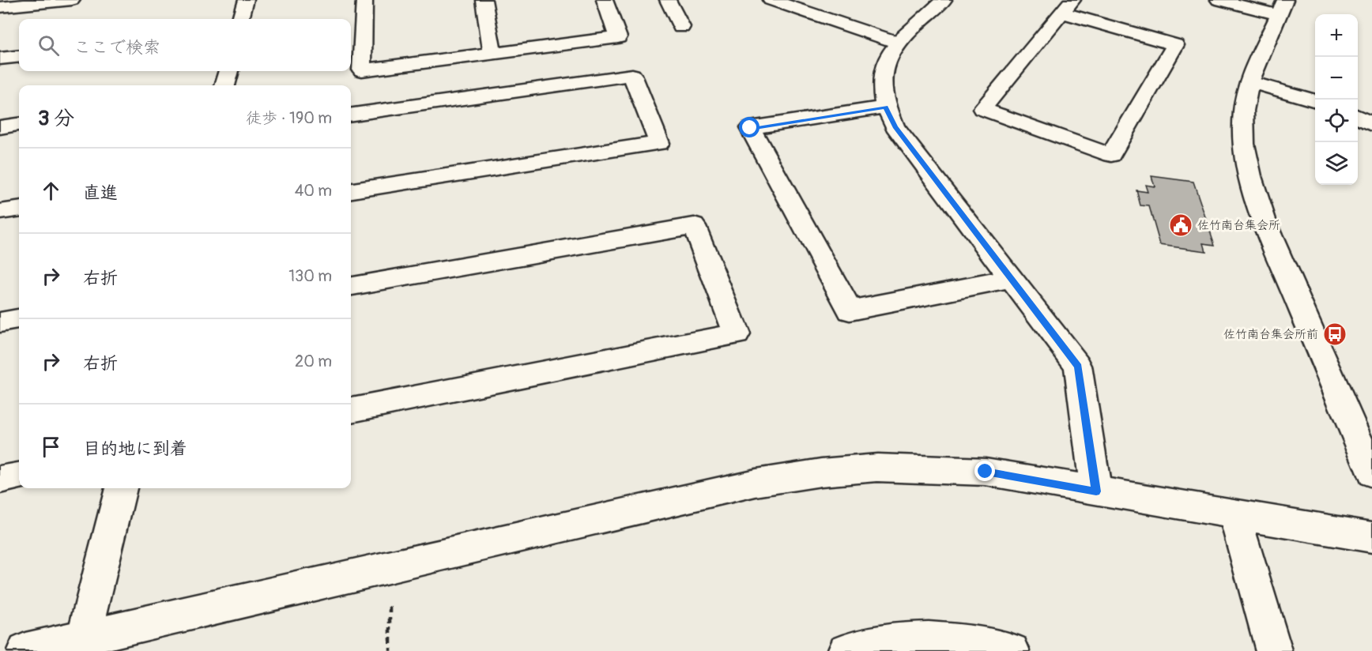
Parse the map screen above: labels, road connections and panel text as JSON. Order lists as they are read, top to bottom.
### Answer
{
  "places": {
    "public building": ["佐竹南台集会所"],
    "bus stop": ["佐竹南台集会所前"]
  },
  "page": {
    "map_buttons": ["+", "−"],
    "search": "ここで検索",
    "heading": ["3 分", "徒歩 · 190 m"],
    "list": [
      ["直進", "40 m"],
      ["右折", "130 m"],
      ["右折", "20 m"],
      "目的地に到着"
    ]
  }
}
